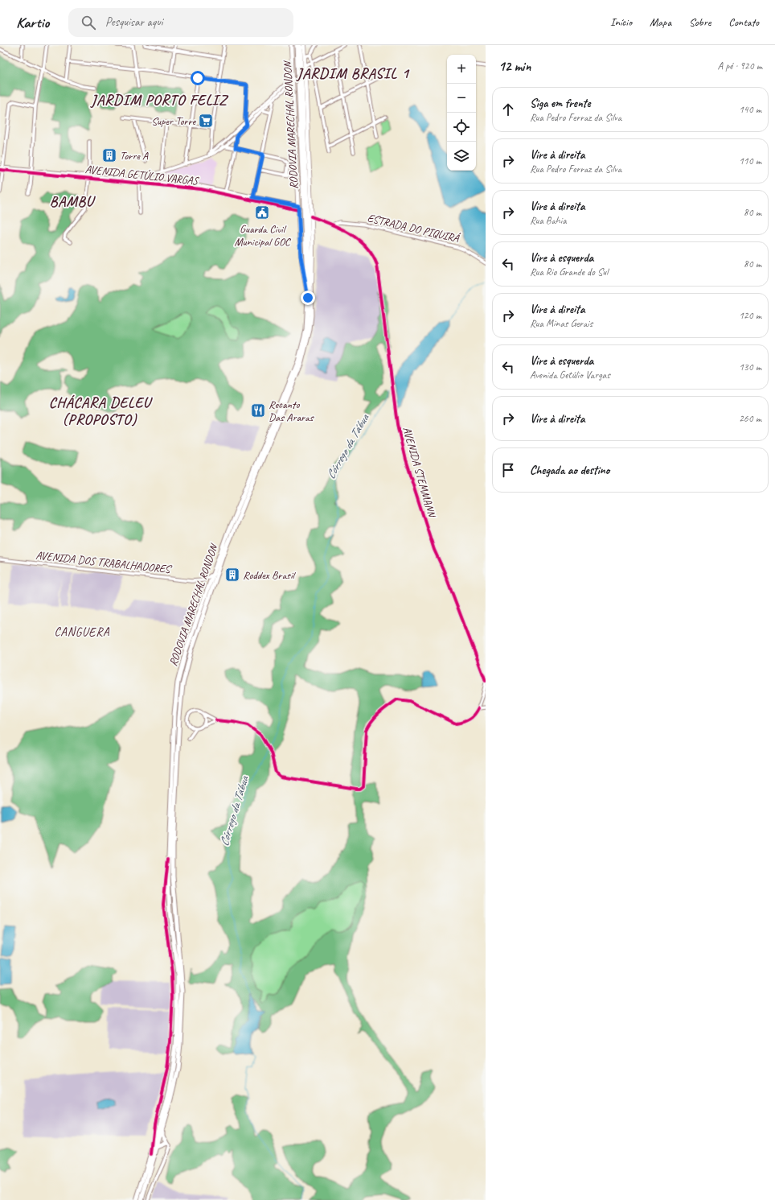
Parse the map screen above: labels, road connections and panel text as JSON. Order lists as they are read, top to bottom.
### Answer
{
  "streets": {
    "highway": ["RODOVIA MARECHAL RONDON"],
    "street": [
      "AVENIDA GETÚLIO VARGAS",
      "ESTRADA DO PIQUIRÁ",
      "AVENIDA STEMMANN",
      "AVENIDA DOS TRABALHADORES"
    ]
  },
  "crossings": [
    ["ESTRADA DO PIQUIRÁ", "AVENIDA STEMMANN"]
  ],
  "districts": [
    "JARDIM BRASIL 1",
    "JARDIM PORTO FELIZ",
    "BAMBU",
    "CHÁCARA DELEU (PROPOSTO)",
    "CANGUERA"
  ],
  "water": ["Córrego da Tábua"],
  "places": {
    "supermarket": ["Super Torre"],
    "building": ["Torre A", "Roddex Brasil"],
    "public building": ["Guarda Civil Municipal GOC"],
    "restaurant": ["Recanto Das Araras"]
  },
  "page": {
    "header": "Kartio",
    "search": "Pesquisar aqui",
    "nav": [
      "Início",
      "Mapa",
      "Sobre",
      "Contato"
    ],
    "heading": ["12 min", "A pé · 920 m"],
    "map_buttons": ["+", "−"],
    "list": [
      ["Siga em frente", "Rua Pedro Ferraz da Silva", "140 m"],
      ["Vire à direita", "Rua Pedro Ferraz da Silva", "110 m"],
      ["Vire à direita", "Rua Bahia", "80 m"],
      ["Vire à esquerda", "Rua Rio Grande do Sul", "80 m"],
      ["Vire à direita", "Rua Minas Gerais", "120 m"],
      ["Vire à esquerda", "Avenida Getúlio Vargas", "130 m"],
      ["Vire à direita", "260 m"],
      "Chegada ao destino"
    ]
  }
}
